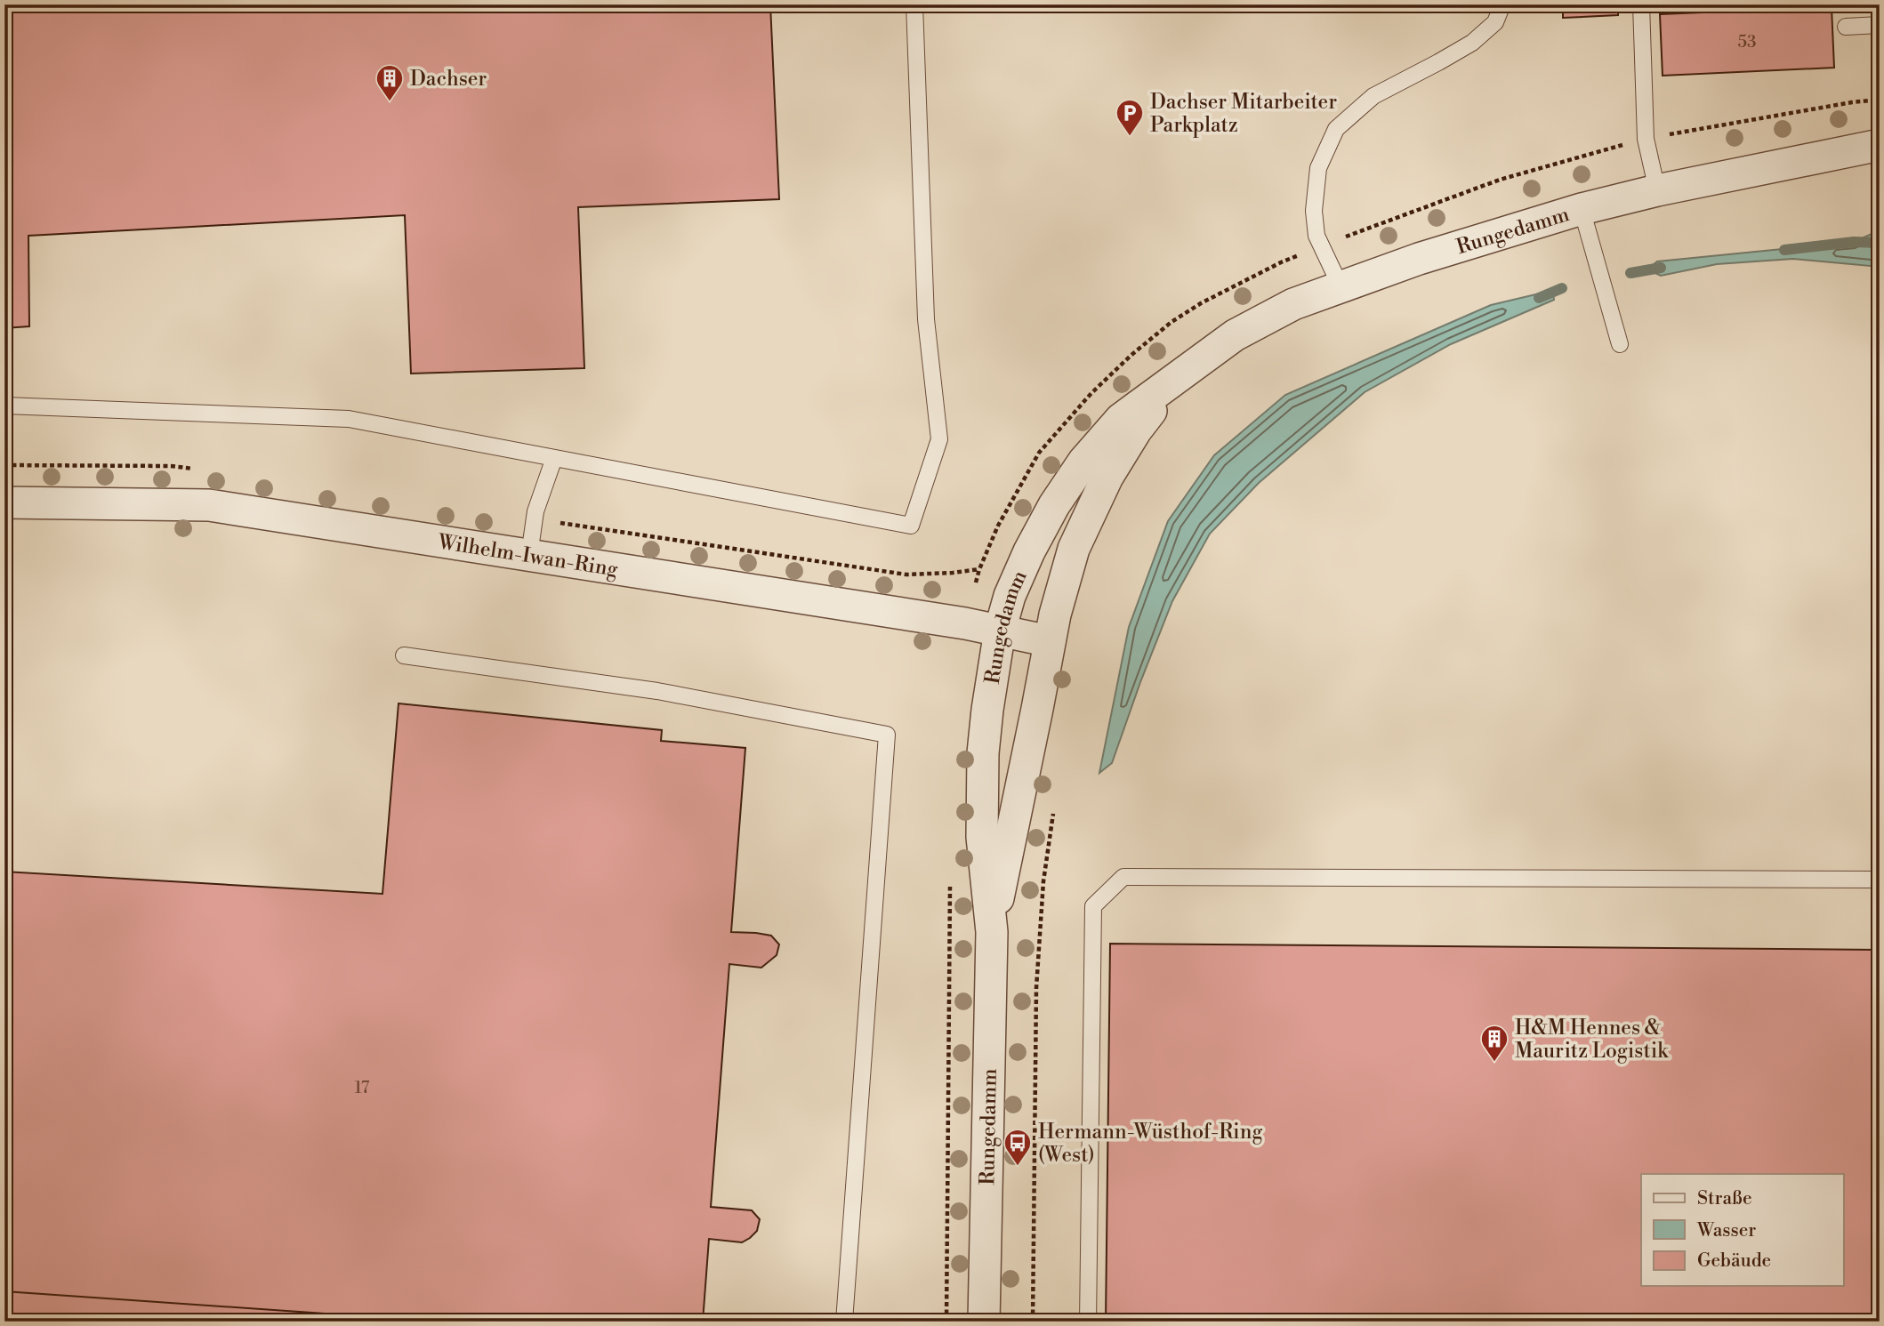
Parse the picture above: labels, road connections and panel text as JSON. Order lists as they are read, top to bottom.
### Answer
{
  "streets": {
    "street": ["Rungedamm", "Wilhelm-Iwan-Ring"]
  },
  "crossings": [
    ["Rungedamm", "Wilhelm-Iwan-Ring"]
  ],
  "places": {
    "building": ["Dachser", "H&M Hennes & Mauritz Logistik"],
    "parking": ["Dachser Mitarbeiter Parkplatz"],
    "bus stop": ["Hermann-Wüsthof-Ring (West)"]
  },
  "house_numbers": ["53", "17"],
  "legend": ["Straße", "Wasser", "Gebäude"]
}
